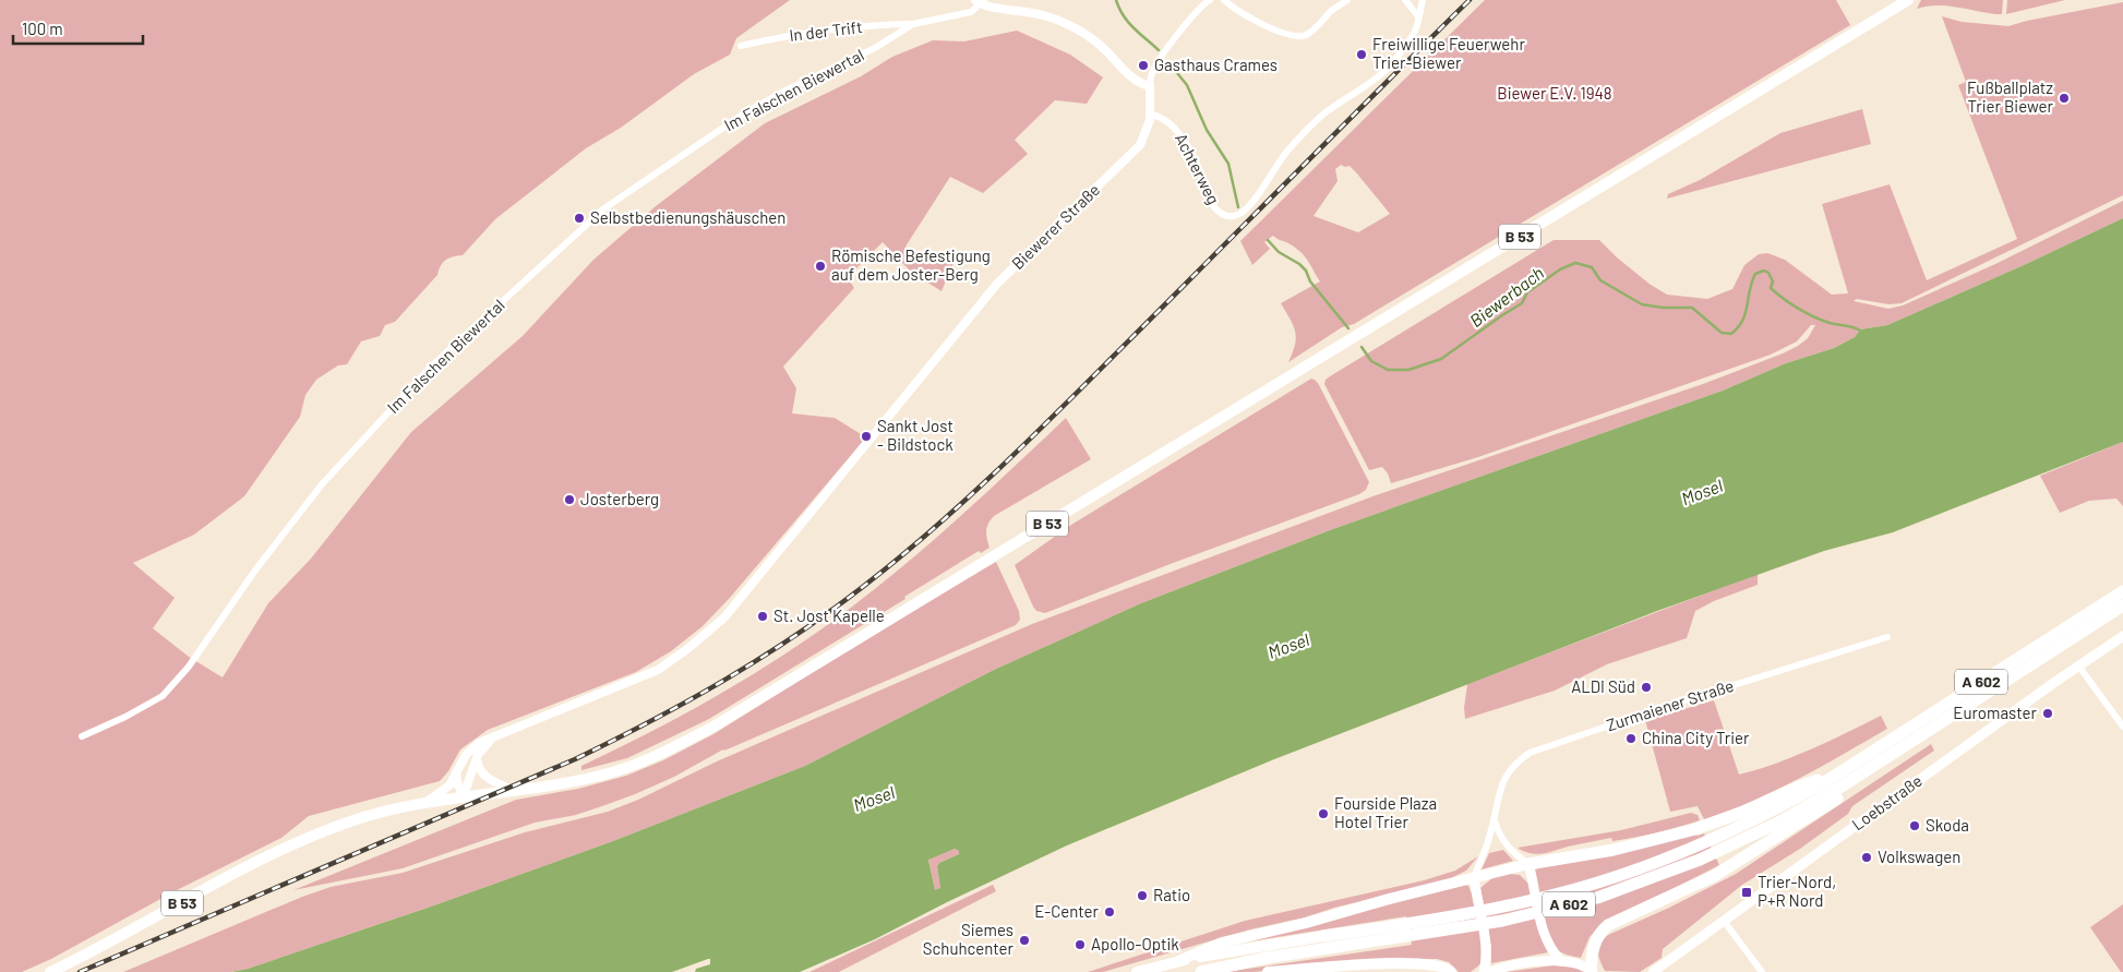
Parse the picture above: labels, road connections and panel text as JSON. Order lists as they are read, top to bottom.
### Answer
{
  "streets": {
    "highway": ["A 602"],
    "main road": ["B 53", "Loebstraße"],
    "street": [
      "In der Trift",
      "Im Falschen Biewertal",
      "Achterweg",
      "Biewerer Straße",
      "Zurmaiener Straße"
    ]
  },
  "crossings": [
    ["In der Trift", "Im Falschen Biewertal"],
    ["Achterweg", "Biewerer Straße"],
    ["Biewerer Straße", "B 53"]
  ],
  "water": ["Biewerbach", "Mosel"],
  "parks": ["Biewer E.V. 1948"],
  "places": {
    "other": [
      "Freiwillige Feuerwehr Trier-Biewer",
      "Gasthaus Crames",
      "Fußballplatz Trier Biewer",
      "Selbstbedienungshäuschen",
      "Römische Befestigung auf dem Joster-Berg",
      "Sankt Jost - Bildstock",
      "Josterberg",
      "St. Jost Kapelle",
      "ALDI Süd",
      "Euromaster",
      "China City Trier",
      "Fourside Plaza Hotel Trier",
      "Skoda",
      "Volkswagen",
      "Ratio",
      "E-Center",
      "Siemes Schuhcenter",
      "Apollo-Optik"
    ],
    "transit": ["Trier-Nord, P+R Nord"]
  },
  "scale_bar": "100 m"
}
